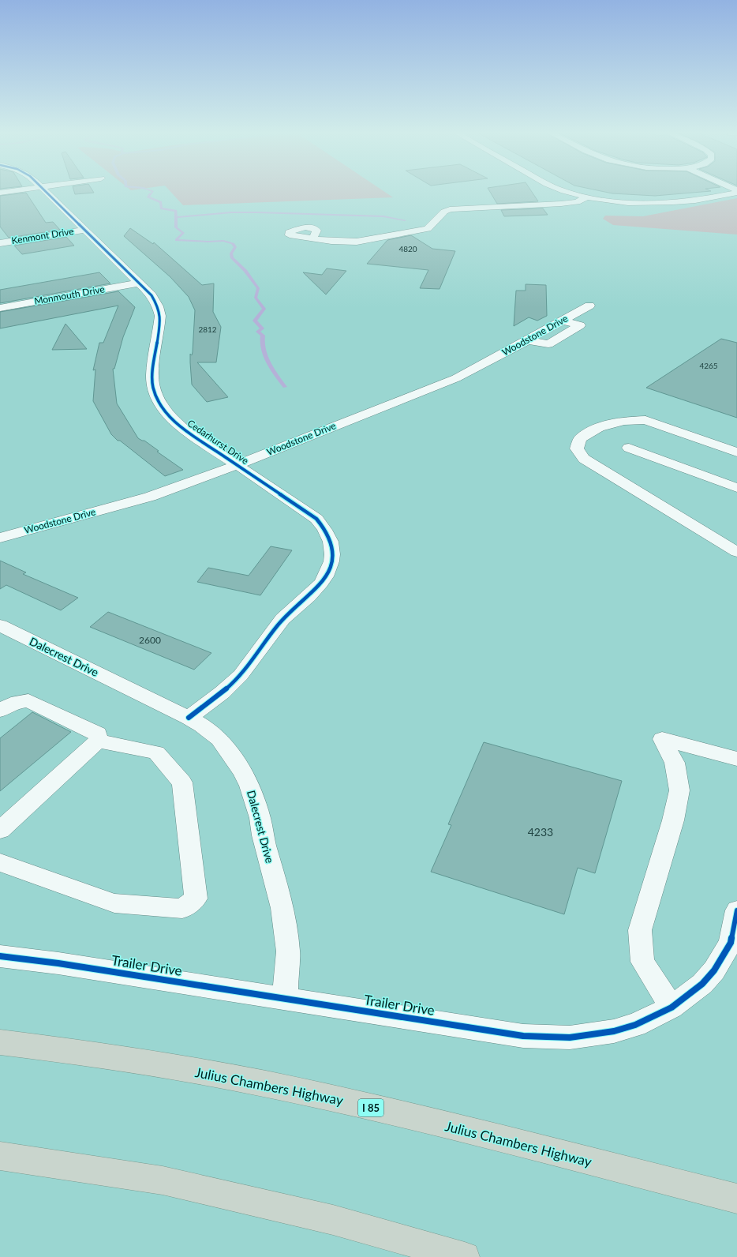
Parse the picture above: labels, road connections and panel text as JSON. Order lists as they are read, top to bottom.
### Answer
{
  "streets": {
    "highway": ["Julius Chambers Highway", "I 85"],
    "street": [
      "Kenmont Drive",
      "Monmouth Drive",
      "Woodstone Drive",
      "Cedarhurst Drive",
      "Dalecrest Drive",
      "Trailer Drive"
    ]
  },
  "crossings": [
    ["Kenmont Drive", "Cedarhurst Drive"],
    ["Monmouth Drive", "Cedarhurst Drive"],
    ["Woodstone Drive", "Cedarhurst Drive"],
    ["Cedarhurst Drive", "Dalecrest Drive"],
    ["Dalecrest Drive", "Trailer Drive"]
  ],
  "house_numbers": [
    "4820",
    "2812",
    "4265",
    "2600",
    "4233"
  ]
}
